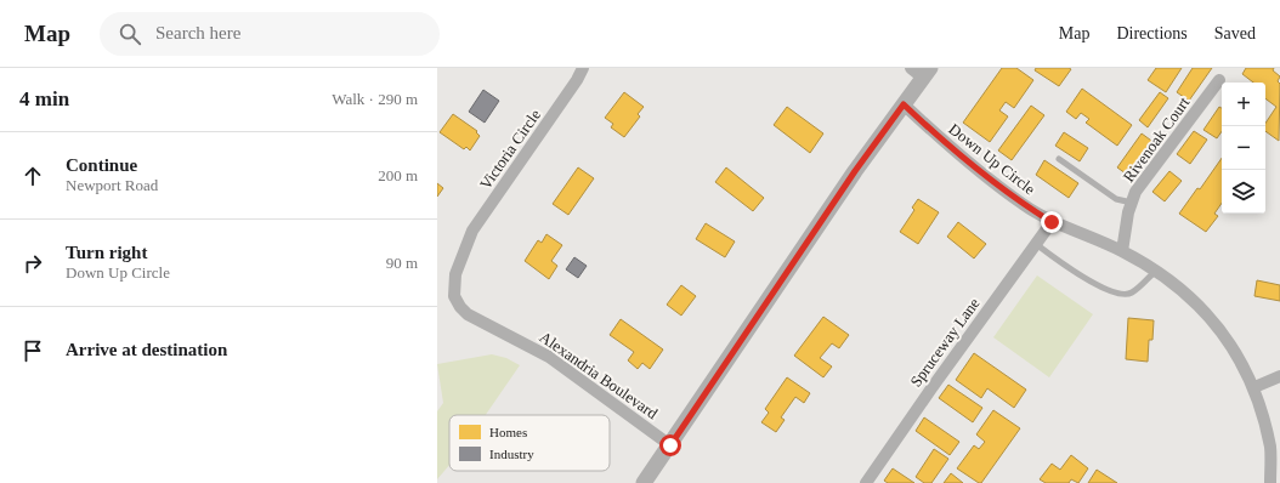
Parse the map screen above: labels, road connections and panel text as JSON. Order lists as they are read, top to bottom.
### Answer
{
  "streets": {
    "street": [
      "Rivenoak Court",
      "Victoria Circle",
      "Down Up Circle",
      "Spruceway Lane",
      "Alexandria Boulevard"
    ]
  },
  "crossings": [
    ["Rivenoak Court", "Down Up Circle"],
    ["Victoria Circle", "Alexandria Boulevard"],
    ["Down Up Circle", "Spruceway Lane"]
  ],
  "legend": ["Homes", "Industry"],
  "page": {
    "header": "Map",
    "search": "Search here",
    "nav": ["Map", "Directions", "Saved"],
    "heading": ["4 min", "Walk · 290 m"],
    "map_buttons": ["+", "−"],
    "list": [
      ["Continue", "Newport Road", "200 m"],
      ["Turn right", "Down Up Circle", "90 m"],
      "Arrive at destination"
    ]
  }
}
